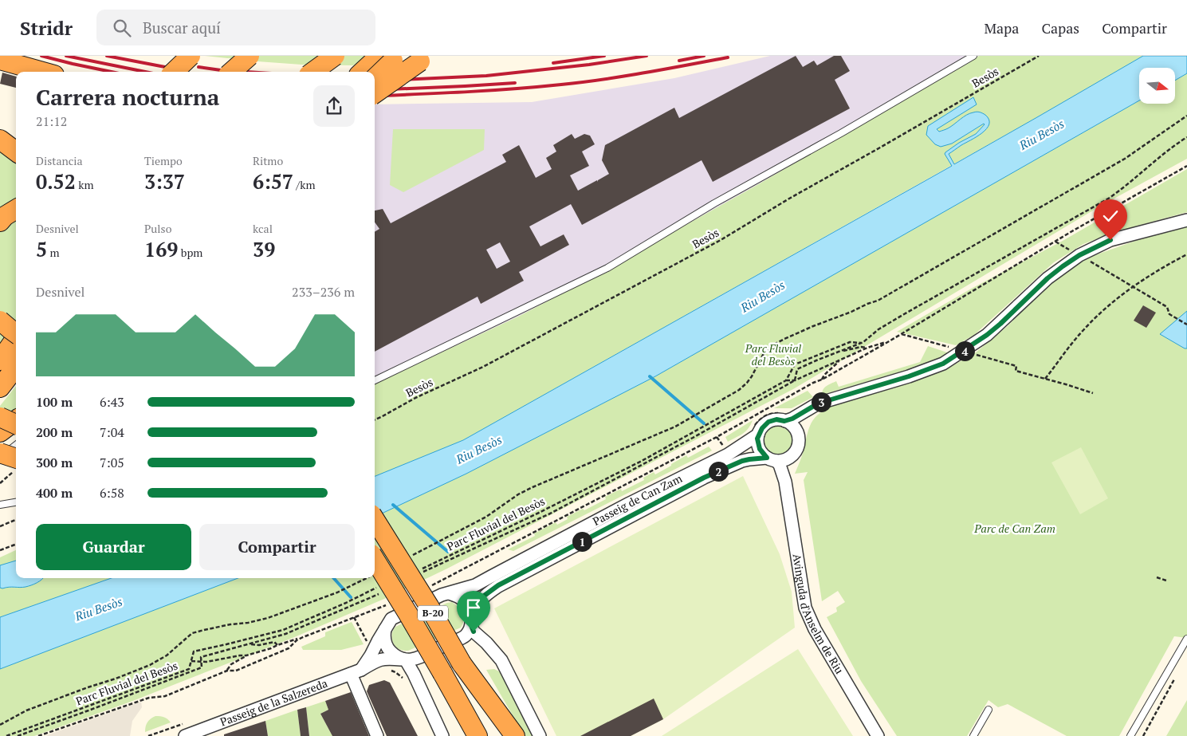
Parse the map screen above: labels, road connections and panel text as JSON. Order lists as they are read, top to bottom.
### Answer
{
  "streets": {
    "highway": ["B-20"],
    "street": ["Passeig de Can Zam", "Avinguda d'Anselm de Riu", "Passeig de la Salzereda"],
    "path": ["Besòs", "Parc Fluvial del Besòs"]
  },
  "crossings": [
    ["Passeig de Can Zam", "Avinguda d'Anselm de Riu"],
    ["Passeig de Can Zam", "Passeig de la Salzereda"]
  ],
  "water": ["Riu Besòs"],
  "parks": ["Parc Fluvial del Besòs", "Parc de Can Zam"],
  "north": "right",
  "page": {
    "header": "Stridr",
    "search": "Buscar aquí",
    "nav": ["Mapa", "Capas", "Compartir"],
    "heading": ["Carrera nocturna", "21:12"],
    "stats": [
      ["Distancia", "0.52 km"],
      ["Tiempo", "3:37"],
      ["Ritmo", "6:57 /km"],
      ["Desnivel", "5 m"],
      ["Pulso", "169 bpm"],
      ["kcal", "39"]
    ],
    "chart": ["Desnivel", "233–236 m"],
    "pins": [
      "4",
      "3",
      "2",
      "1"
    ],
    "list": [
      {
        "name": "100 m",
        "note": "6:43"
      },
      {
        "name": "200 m",
        "note": "7:04"
      },
      {
        "name": "300 m",
        "note": "7:05"
      },
      {
        "name": "400 m",
        "note": "6:58"
      }
    ],
    "buttons": ["Guardar", "Compartir"]
  }
}
